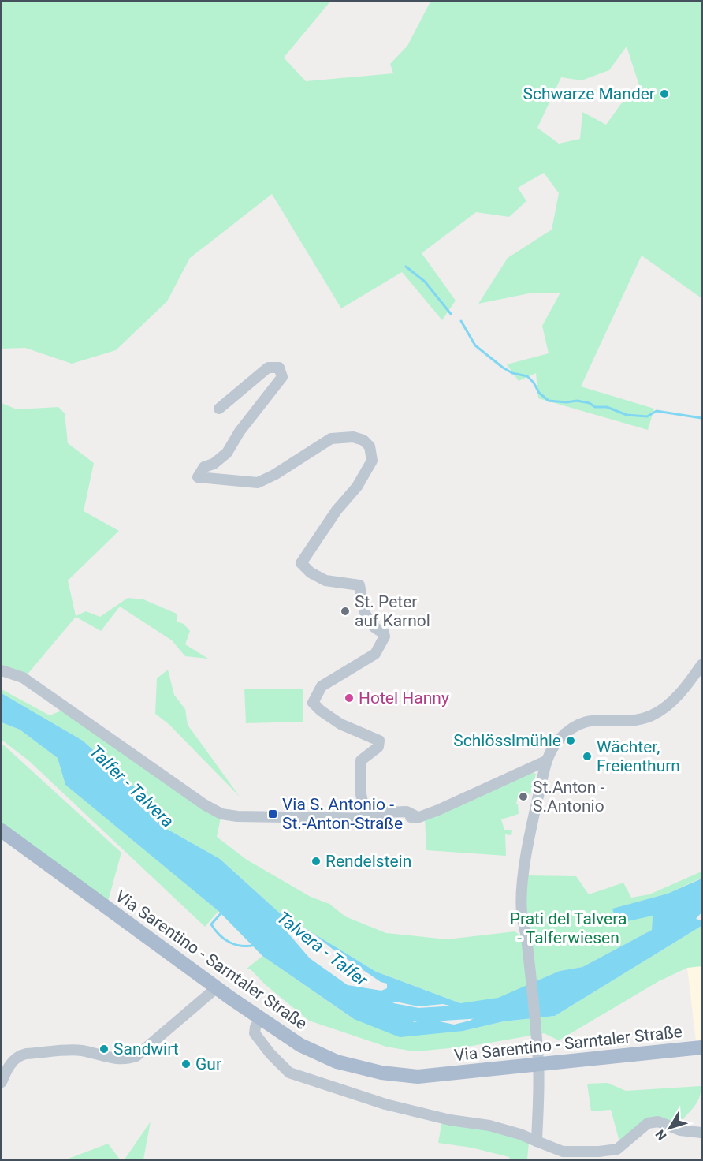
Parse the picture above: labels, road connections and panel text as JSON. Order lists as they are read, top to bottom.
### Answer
{
  "streets": {
    "main road": ["Via Sarentino - Sarntaler Straße"]
  },
  "water": ["Talfer - Talvera", "Talvera - Talfer"],
  "parks": ["Prati del Talvera - Talferwiesen"],
  "places": {
    "other": [
      "Schwarze Mander",
      "St. Peter auf Karnol",
      "Hotel Hanny",
      "Schlösslmühle",
      "Wächter, Freienthurn",
      "St.Anton - S.Antonio",
      "Rendelstein",
      "Sandwirt",
      "Gur"
    ],
    "transit": ["Via S. Antonio - St.-Anton-Straße"]
  },
  "north": "bottom left"
}
